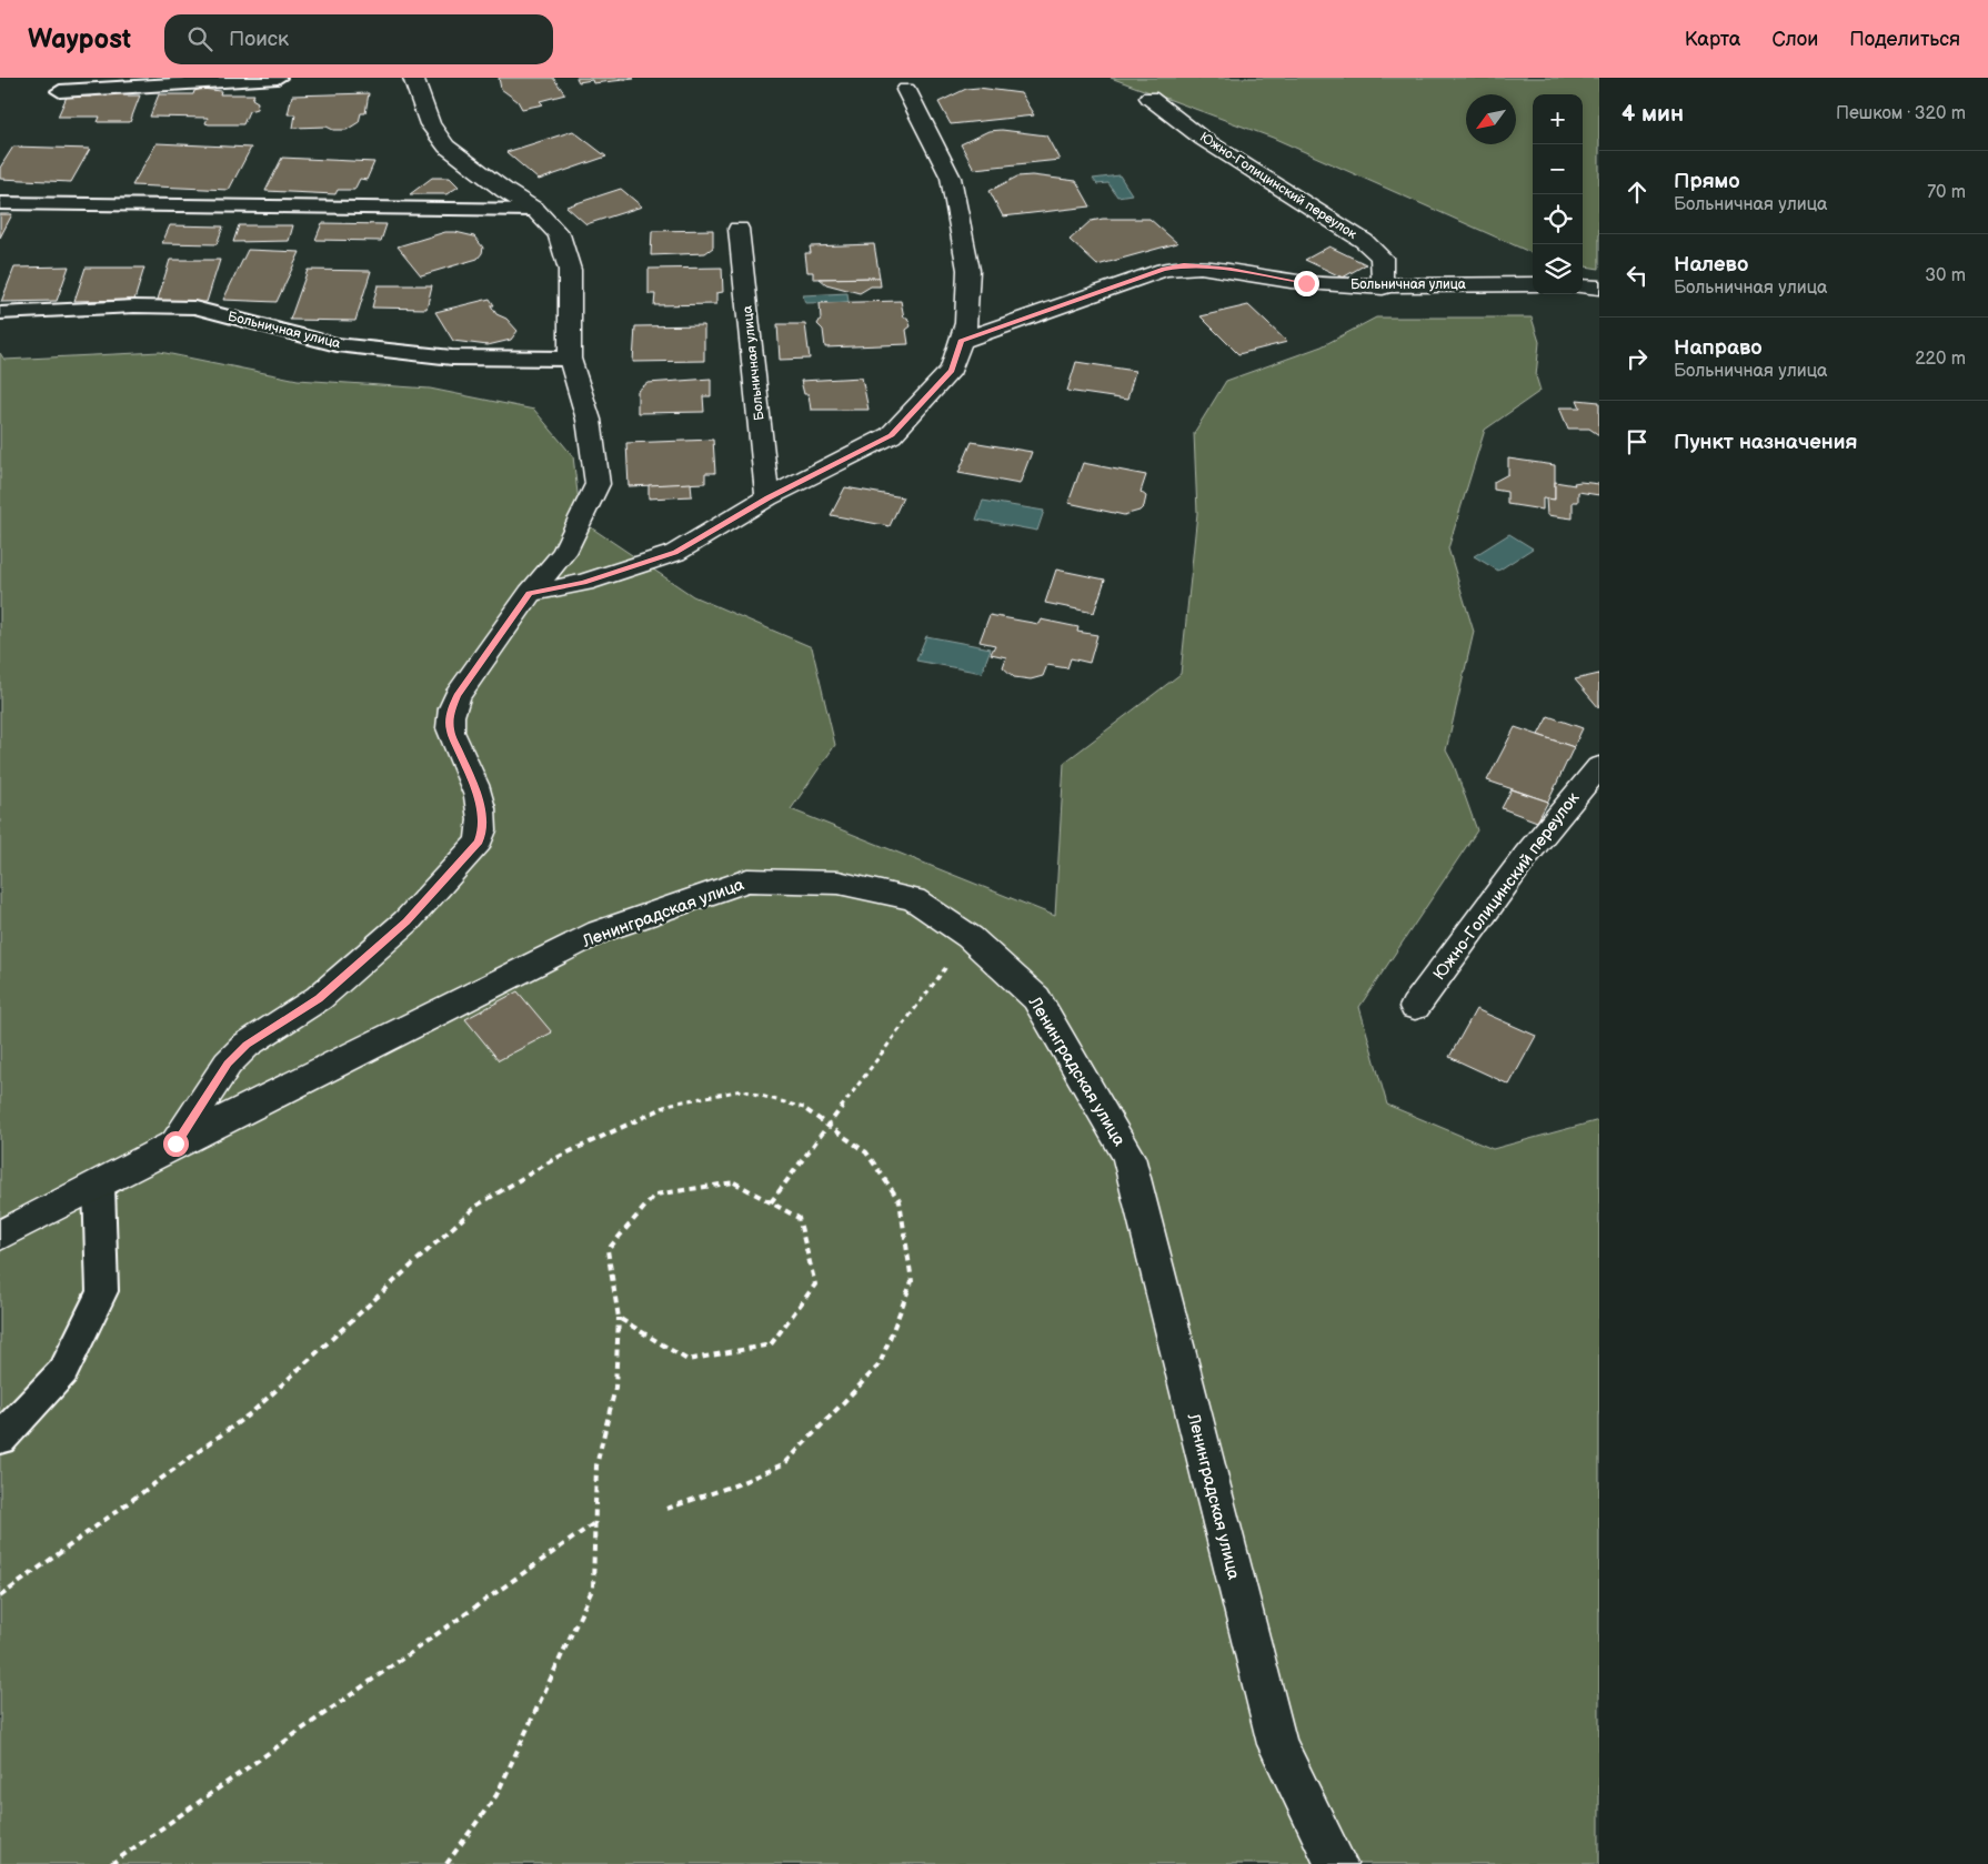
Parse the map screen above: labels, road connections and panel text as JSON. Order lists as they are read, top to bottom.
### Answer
{
  "streets": {
    "street": ["Южно-Голицинский переулок", "Больничная улица", "Ленинградская улица"]
  },
  "crossings": [
    ["Южно-Голицинский переулок", "Больничная улица"]
  ],
  "north": "bottom left",
  "page": {
    "header": "Waypost",
    "search": "Поиск",
    "nav": ["Карта", "Слои", "Поделиться"],
    "heading": ["4 мин", "Пешком · 320 m"],
    "map_buttons": ["+", "−"],
    "list": [
      ["Прямо", "Больничная улица", "70 m"],
      ["Налево", "Больничная улица", "30 m"],
      ["Направо", "Больничная улица", "220 m"],
      "Пункт назначения"
    ]
  }
}
